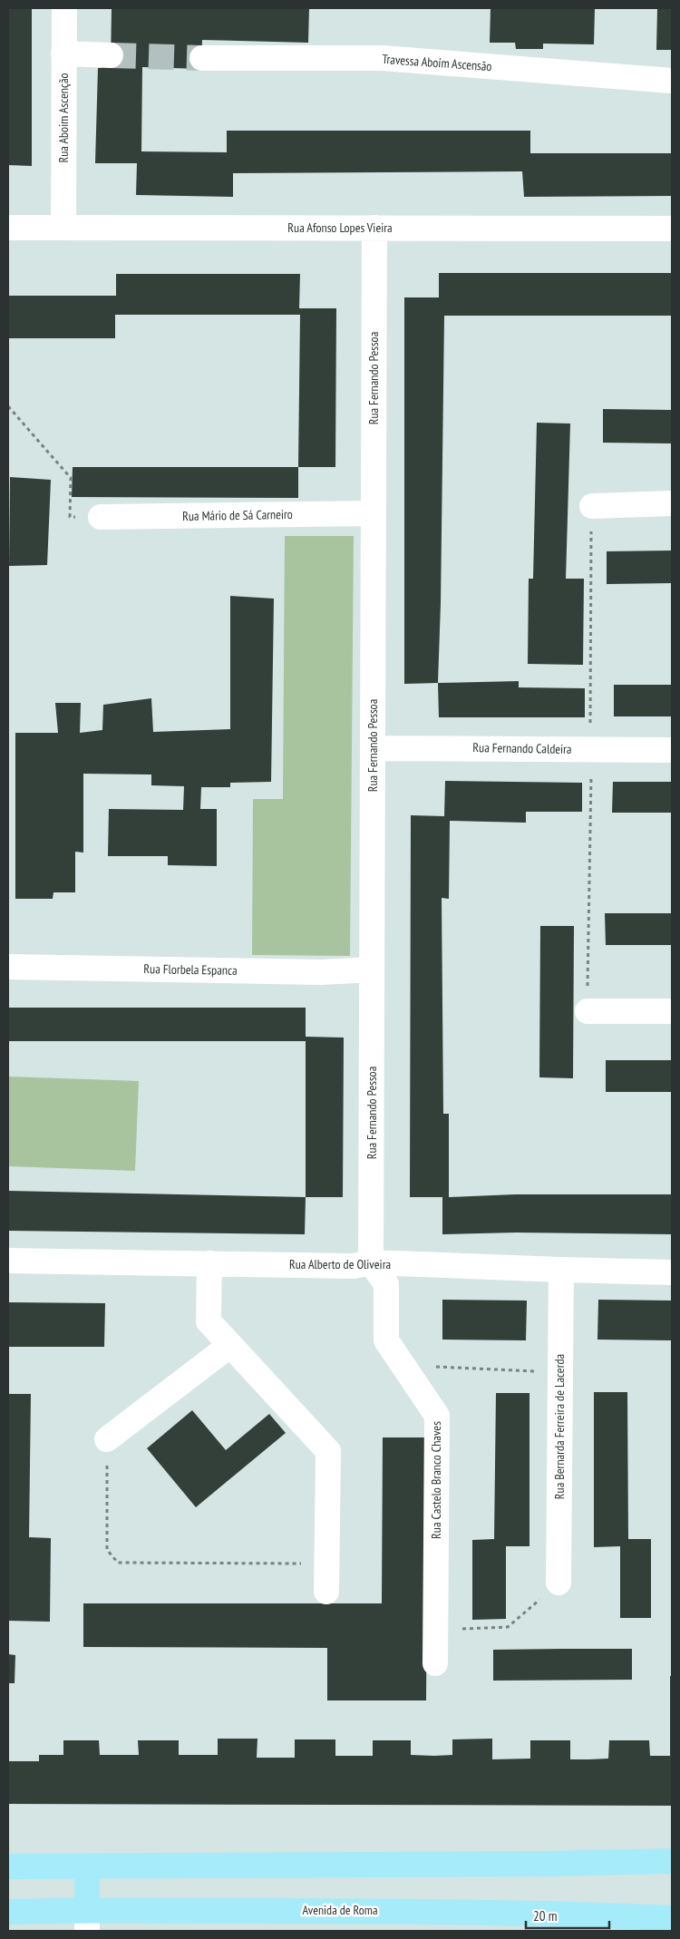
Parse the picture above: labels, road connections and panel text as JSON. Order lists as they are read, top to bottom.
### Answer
{
  "streets": {
    "main road": ["Avenida de Roma"],
    "street": [
      "Travessa Aboím Ascensão",
      "Rua Aboim Ascenção",
      "Rua Afonso Lopes Vieira",
      "Rua Fernando Pessoa",
      "Rua Mário de Sá Carneiro",
      "Rua Fernando Caldeira",
      "Rua Florbela Espanca",
      "Rua Alberto de Oliveira",
      "Rua Bernarda Ferreira de Lacerda",
      "Rua Castelo Branco Chaves"
    ]
  },
  "crossings": [
    ["Rua Aboim Ascenção", "Rua Afonso Lopes Vieira"],
    ["Rua Afonso Lopes Vieira", "Rua Fernando Pessoa"],
    ["Rua Fernando Pessoa", "Rua Mário de Sá Carneiro"],
    ["Rua Fernando Pessoa", "Rua Fernando Caldeira"],
    ["Rua Fernando Pessoa", "Rua Florbela Espanca"],
    ["Rua Fernando Pessoa", "Rua Alberto de Oliveira"],
    ["Rua Fernando Pessoa", "Rua Castelo Branco Chaves"],
    ["Rua Alberto de Oliveira", "Rua Bernarda Ferreira de Lacerda"],
    ["Rua Alberto de Oliveira", "Rua Castelo Branco Chaves"]
  ],
  "scale_bar": "20 m"
}
